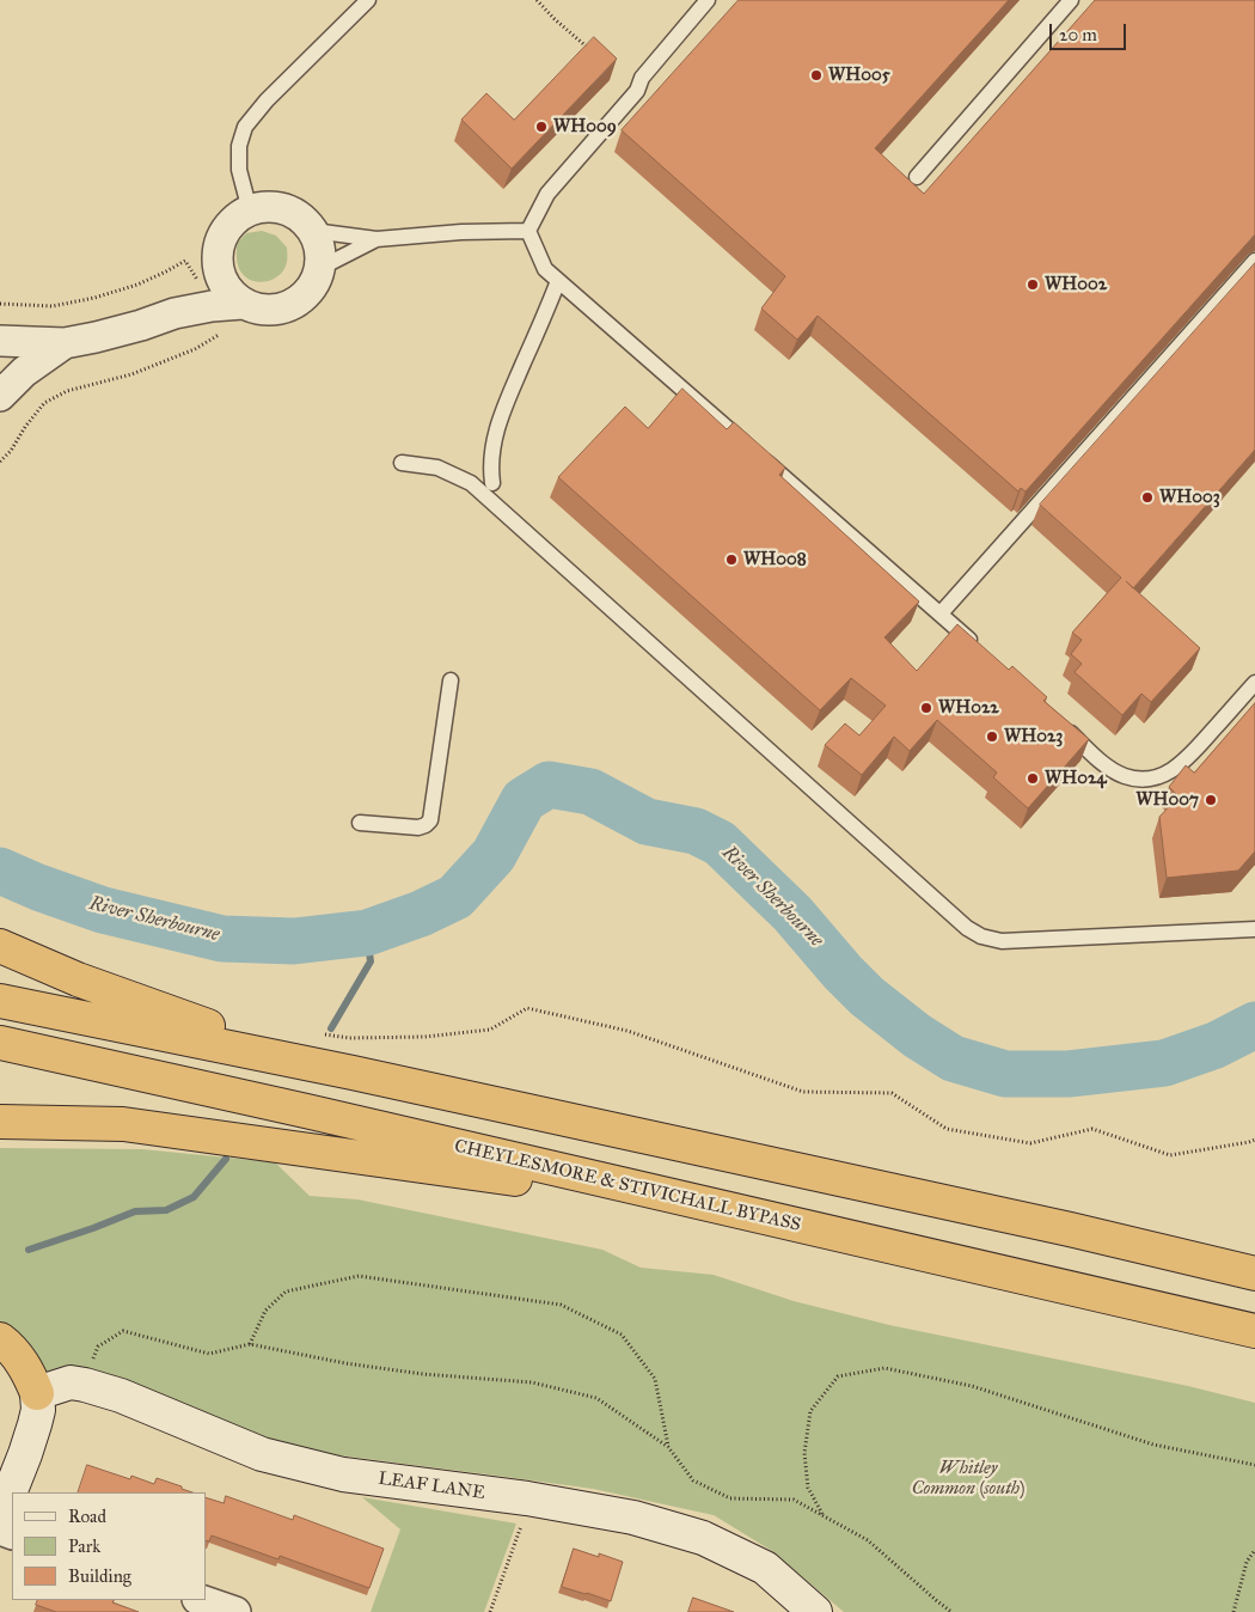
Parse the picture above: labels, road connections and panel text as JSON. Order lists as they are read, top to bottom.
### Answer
{
  "streets": {
    "highway": ["CHEYLESMORE & STIVICHALL BYPASS"],
    "street": ["LEAF LANE"]
  },
  "water": ["River Sherbourne"],
  "parks": ["Whitley Common (south)"],
  "places": [
    "WH005",
    "WH009",
    "WH002",
    "WH003",
    "WH008",
    "WH022",
    "WH023",
    "WH024",
    "WH007"
  ],
  "legend": ["Road", "Park", "Building"],
  "scale_bar": "20 m"
}
